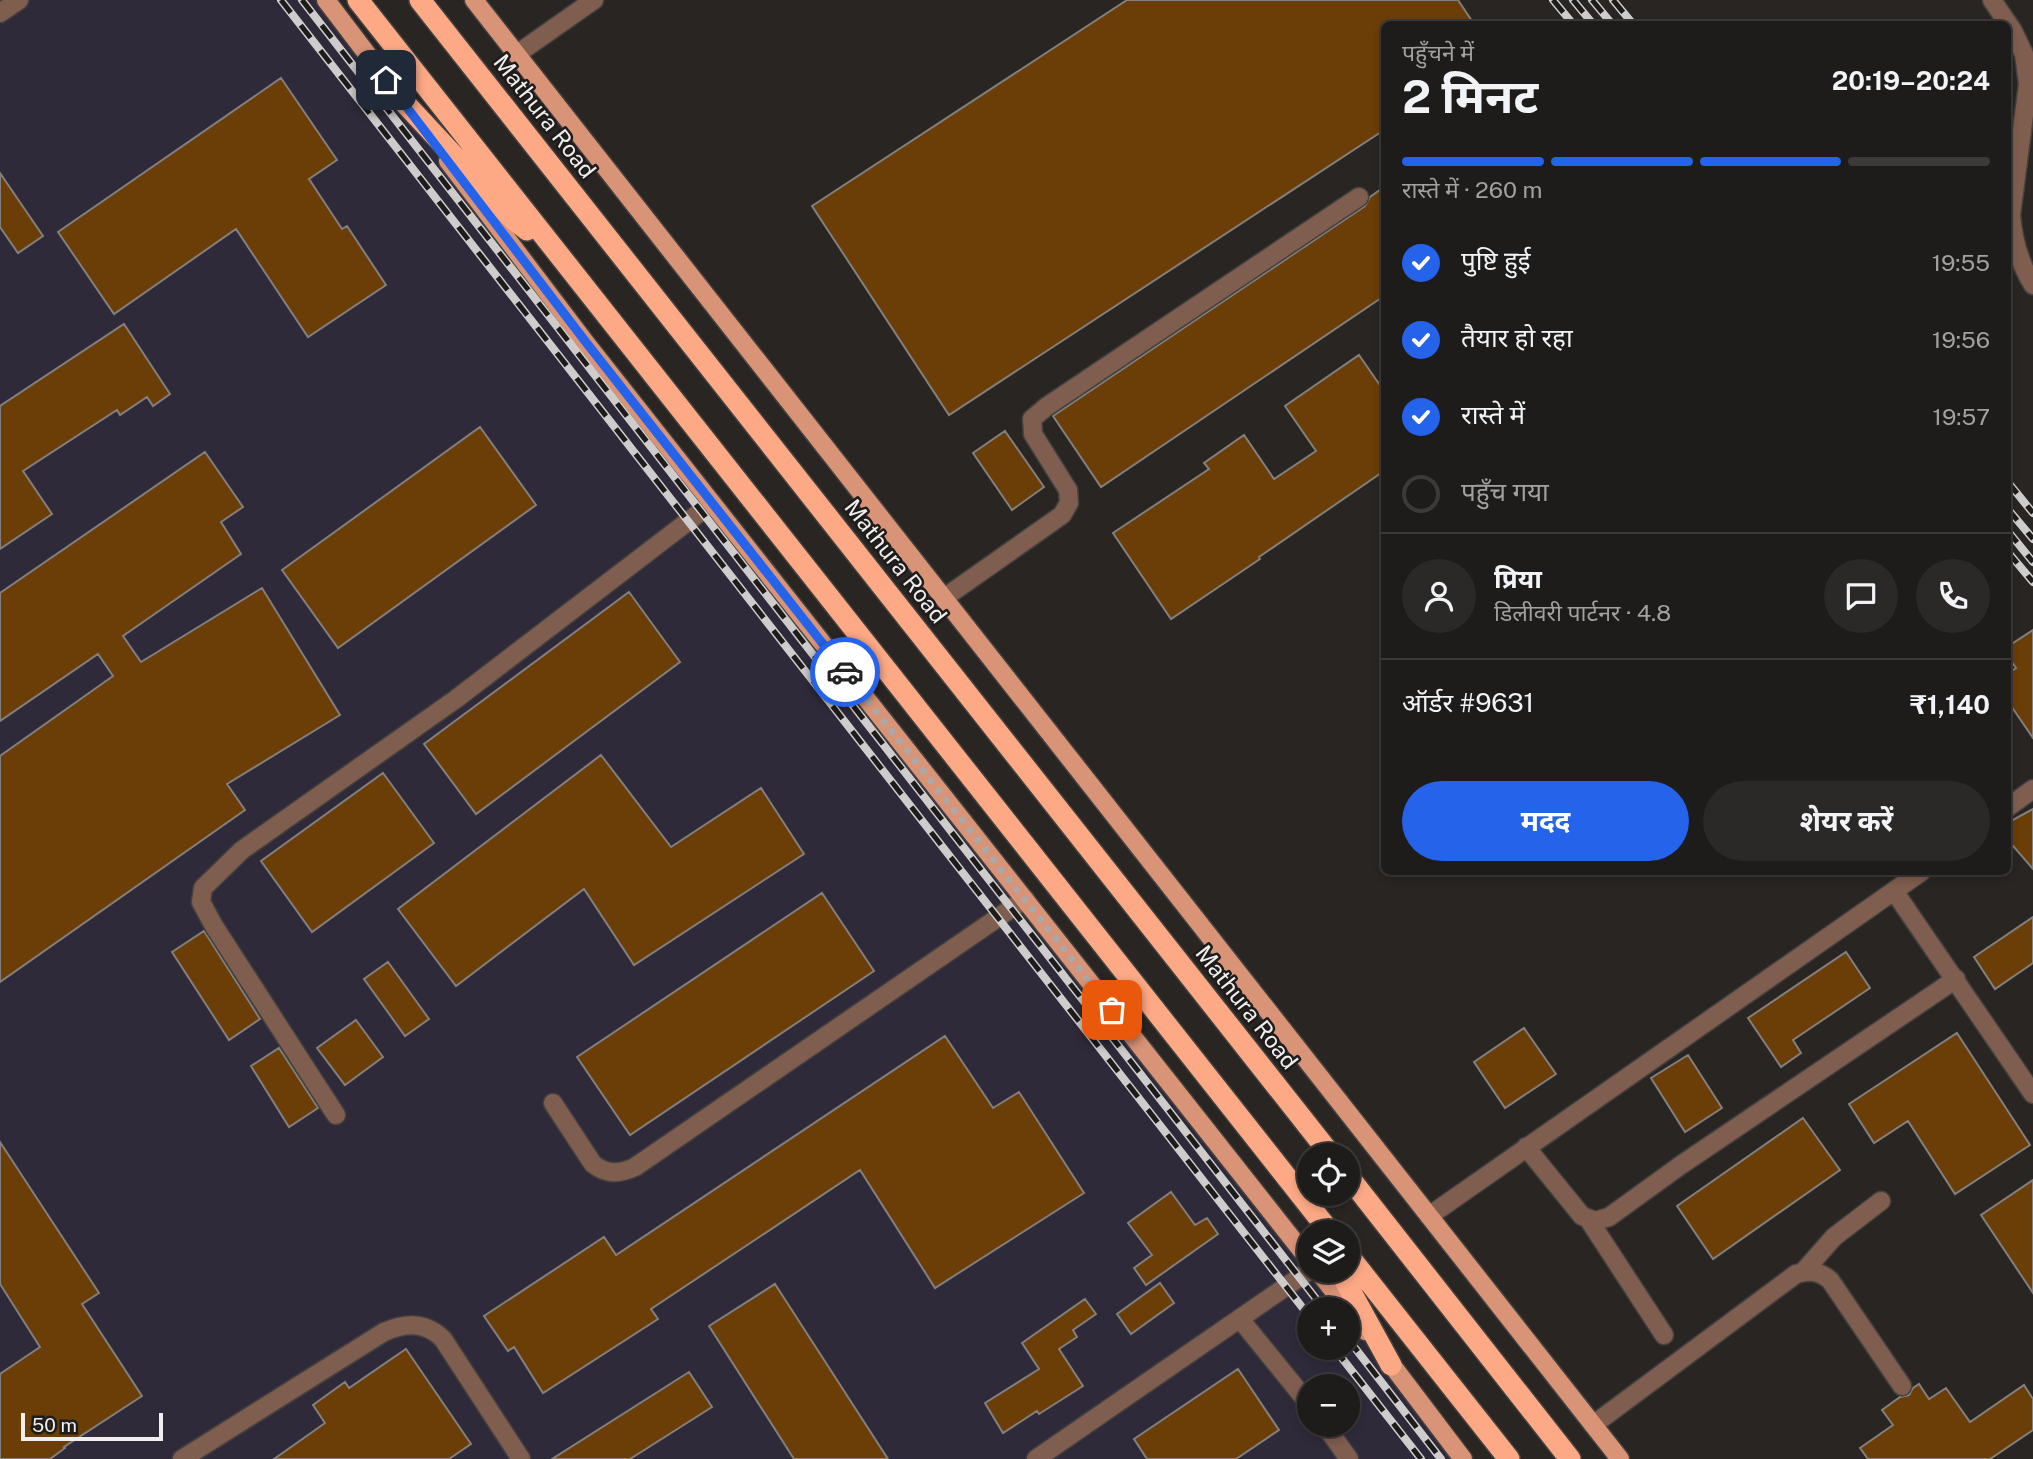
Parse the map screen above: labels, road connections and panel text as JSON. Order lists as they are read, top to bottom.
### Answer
{
  "streets": {
    "highway": ["Mathura Road"]
  },
  "scale_bar": "50 m",
  "page": {
    "heading": ["2 मिनट", "पहुँचने में", "20:19–20:24"],
    "panel": [
      "प्रिया",
      "डिलीवरी पार्टनर · 4.8",
      "ऑर्डर #9631",
      "₹1,140"
    ],
    "bar": "रास्ते में · 260 m",
    "list": [
      ["पुष्टि हुई", "19:55"],
      ["तैयार हो रहा", "19:56"],
      ["रास्ते में", "19:57"],
      "पहुँच गया"
    ],
    "buttons": ["मदद", "शेयर करें"],
    "map_buttons": ["+", "−"],
    "scale": "50 m"
  }
}
